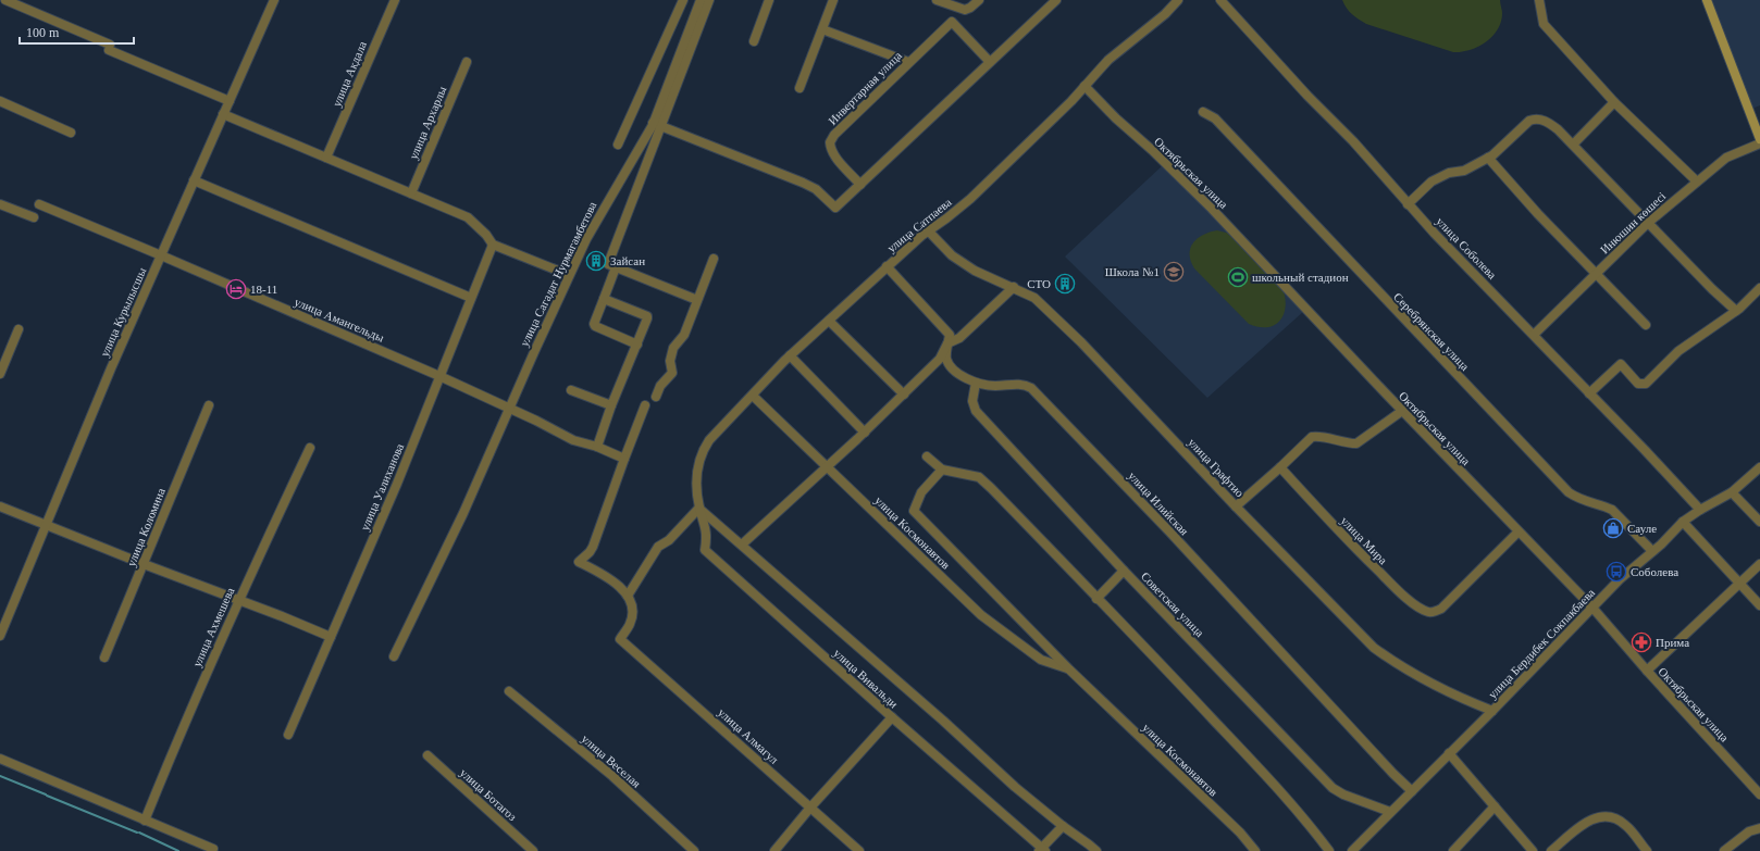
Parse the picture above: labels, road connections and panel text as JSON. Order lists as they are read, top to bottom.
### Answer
{
  "streets": {
    "street": [
      "улица Акдала",
      "Инвертарная улица",
      "улица Архарлы",
      "Октябрьская улица",
      "Инюшин көшесі",
      "улица Сатпаева",
      "улица Соболева",
      "улица Сагадат Нурмагамбетова",
      "улица Курылысшы",
      "улица Амангельды",
      "Серебрянская улица",
      "улица Графтио",
      "улица Уалиханова",
      "улица Илийская",
      "улица Коломина",
      "улица Космонавтов",
      "улица Мира",
      "Советская улица",
      "улица Ахмешева",
      "улица Бердибек Сокпакбаева",
      "улица Вивальди",
      "улица Алмагул",
      "улица Веселая",
      "улица Ботагоз"
    ]
  },
  "crossings": [
    ["Октябрьская улица", "улица Сатпаева"],
    ["Октябрьская улица", "улица Мира"],
    ["Октябрьская улица", "улица Бердибек Сокпакбаева"],
    ["Инюшин көшесі", "улица Соболева"],
    ["улица Сатпаева", "улица Графтио"],
    ["улица Сатпаева", "улица Илийская"],
    ["улица Сатпаева", "улица Космонавтов"],
    ["улица Сатпаева", "улица Вивальди"],
    ["улица Соболева", "улица Бердибек Сокпакбаева"],
    ["улица Сагадат Нурмагамбетова", "улица Амангельды"],
    ["улица Курылысшы", "улица Амангельды"],
    ["улица Амангельды", "улица Уалиханова"],
    ["Серебрянская улица", "улица Бердибек Сокпакбаева"],
    ["улица Графтио", "улица Бердибек Сокпакбаева"],
    ["улица Илийская", "Советская улица"],
    ["улица Илийская", "улица Бердибек Сокпакбаева"],
    ["Советская улица", "улица Бердибек Сокпакбаева"]
  ],
  "places": {
    "building": ["Зайсан", "СТО"],
    "school or university": ["Школа №1"],
    "sports": ["школьный стадион"],
    "hotel": ["18-11"],
    "shop": ["Сауле"],
    "bus stop": ["Соболева"],
    "pharmacy": ["Прима"]
  },
  "scale_bar": "100 m"
}
